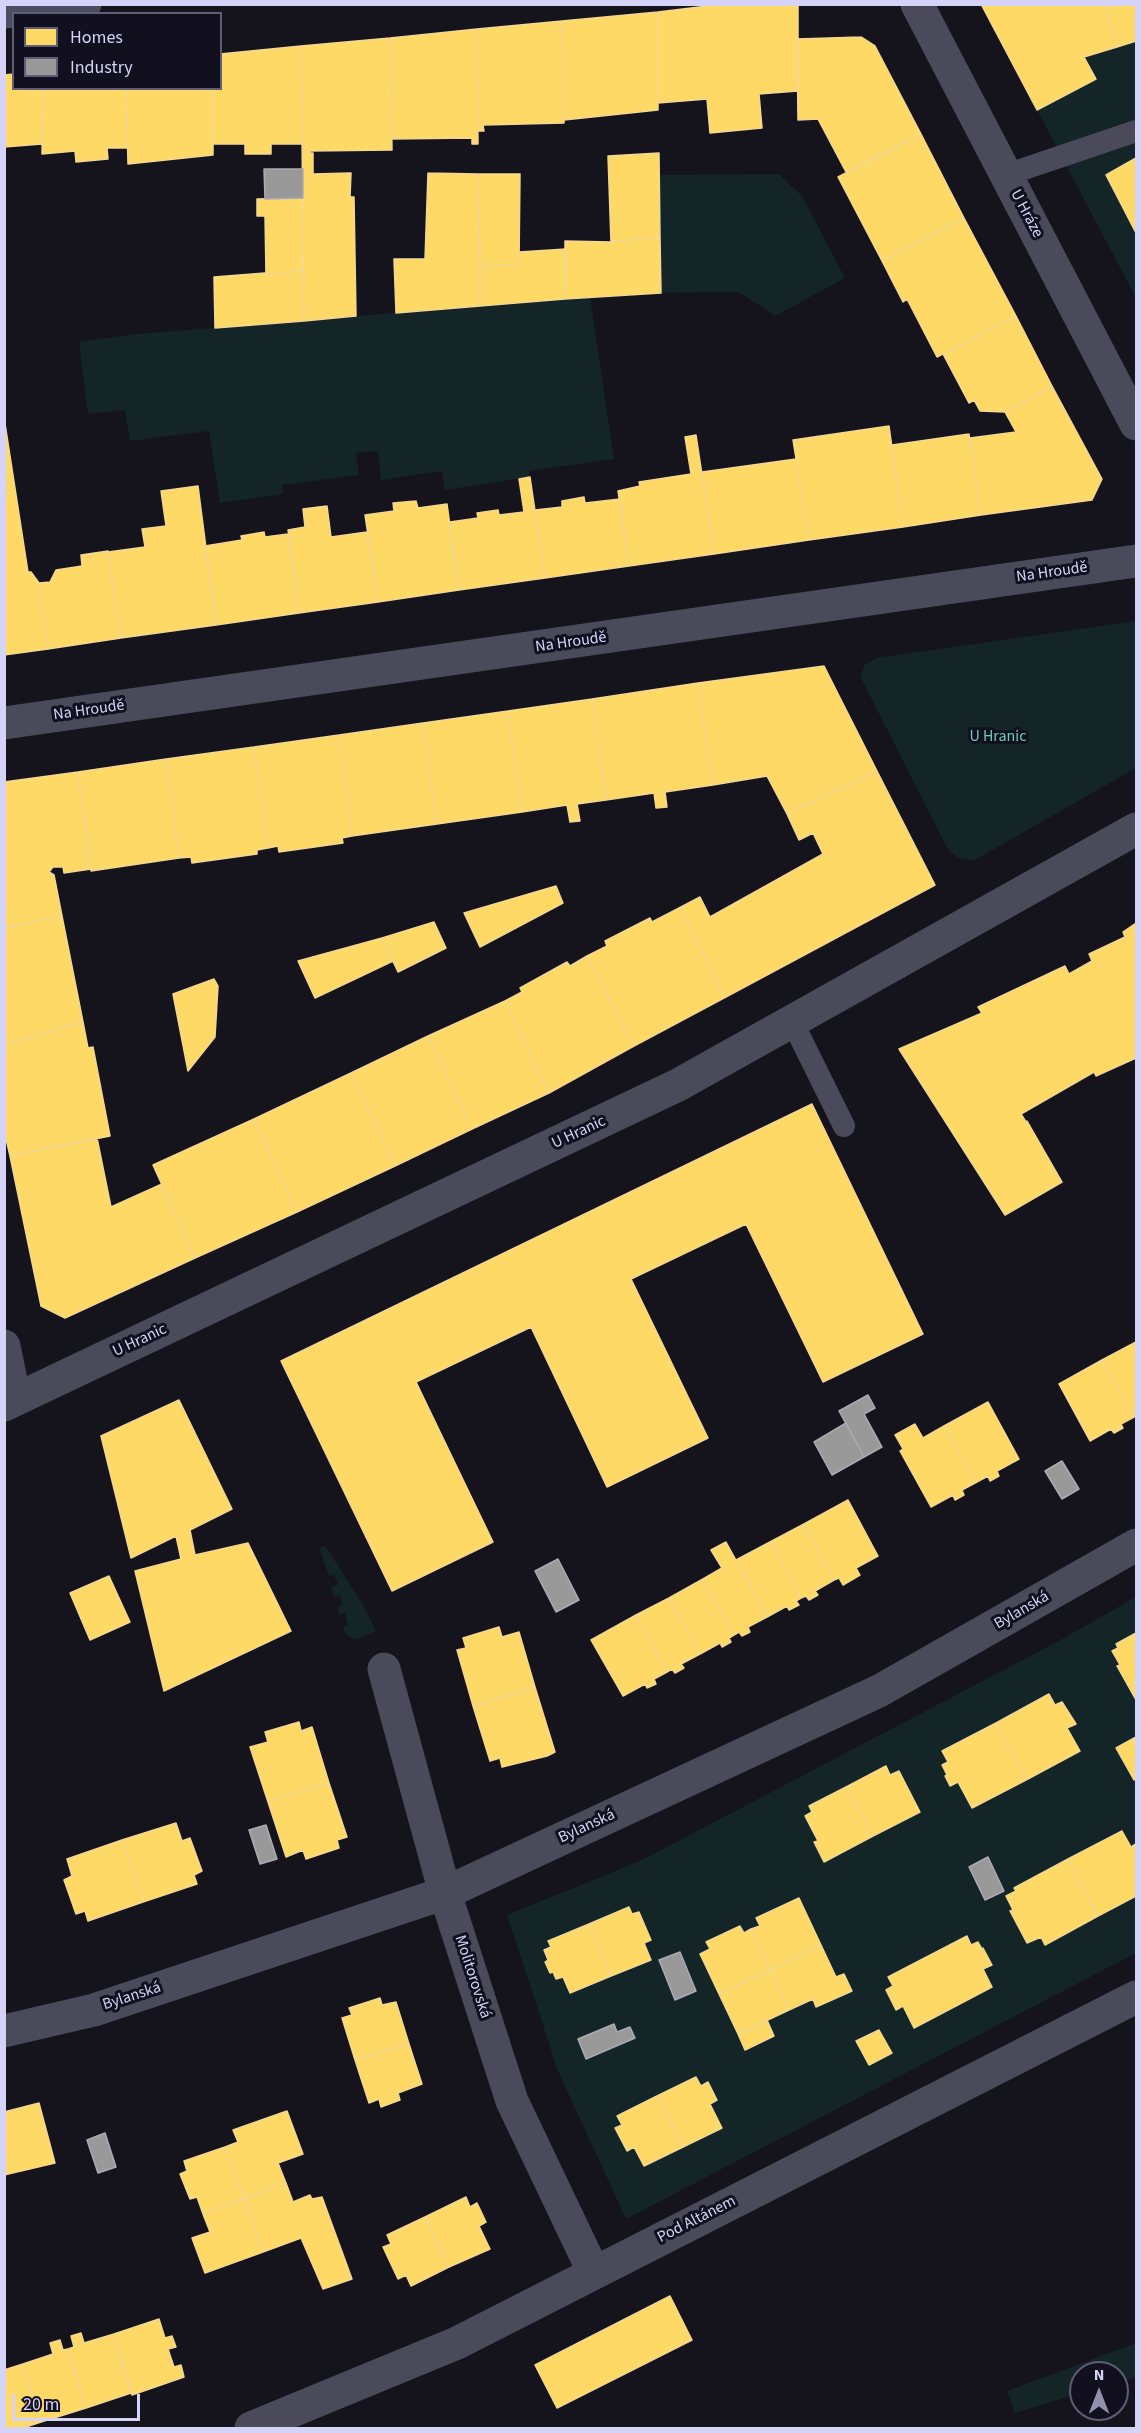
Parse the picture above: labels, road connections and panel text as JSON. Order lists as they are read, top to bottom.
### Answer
{
  "streets": {
    "street": [
      "U Hráze",
      "Na Hroudě",
      "U Hranic",
      "Bylanská",
      "Molitorovská",
      "Pod Altánem"
    ]
  },
  "crossings": [
    ["Bylanská", "Molitorovská"],
    ["Molitorovská", "Pod Altánem"]
  ],
  "parks": ["U Hranic"],
  "legend": ["Homes", "Industry"],
  "scale_bar": "20 m",
  "north": "top"
}
